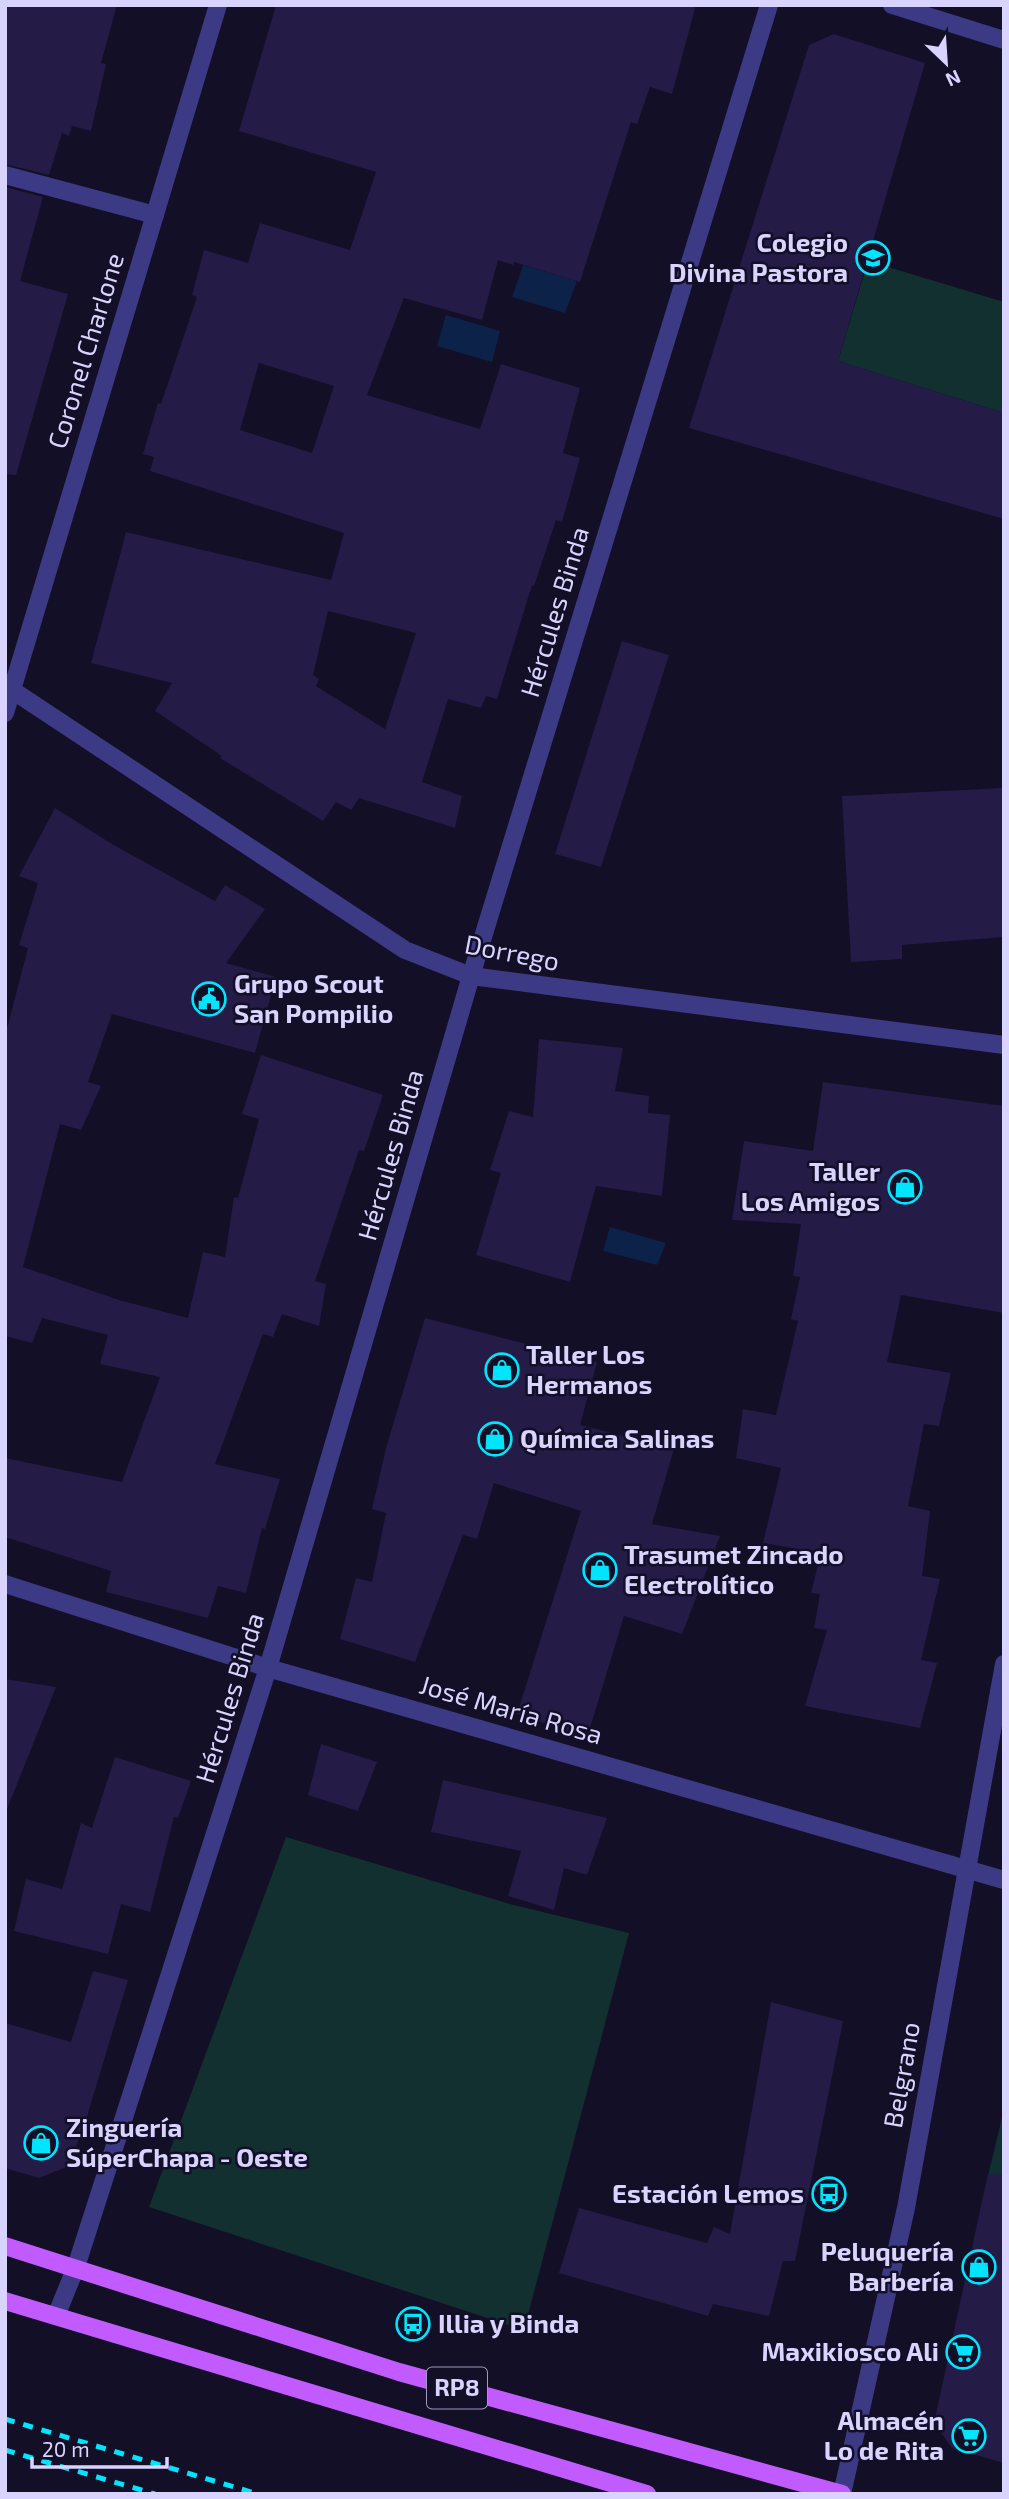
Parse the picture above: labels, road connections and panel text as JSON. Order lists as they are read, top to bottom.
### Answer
{
  "streets": {
    "main road": ["RP8"],
    "street": [
      "Coronel Charlone",
      "Hércules Binda",
      "Dorrego",
      "José María Rosa",
      "Belgrano"
    ]
  },
  "crossings": [
    ["Coronel Charlone", "Dorrego"],
    ["Hércules Binda", "Dorrego"],
    ["Hércules Binda", "José María Rosa"],
    ["Hércules Binda", "RP8"],
    ["José María Rosa", "Belgrano"],
    ["Belgrano", "RP8"]
  ],
  "places": {
    "school or university": ["Colegio Divina Pastora"],
    "public building": ["Grupo Scout San Pompilio"],
    "shop": [
      "Taller Los Amigos",
      "Taller Los Hermanos",
      "Química Salinas",
      "Trasumet Zincado Electrolítico",
      "Zinguería SúperChapa - Oeste",
      "Peluquería Barbería"
    ],
    "bus stop": ["Estación Lemos", "Illia y Binda"],
    "supermarket": ["Maxikiosco Ali", "Almacén Lo de Rita"]
  },
  "scale_bar": "20 m",
  "north": "bottom right"
}
